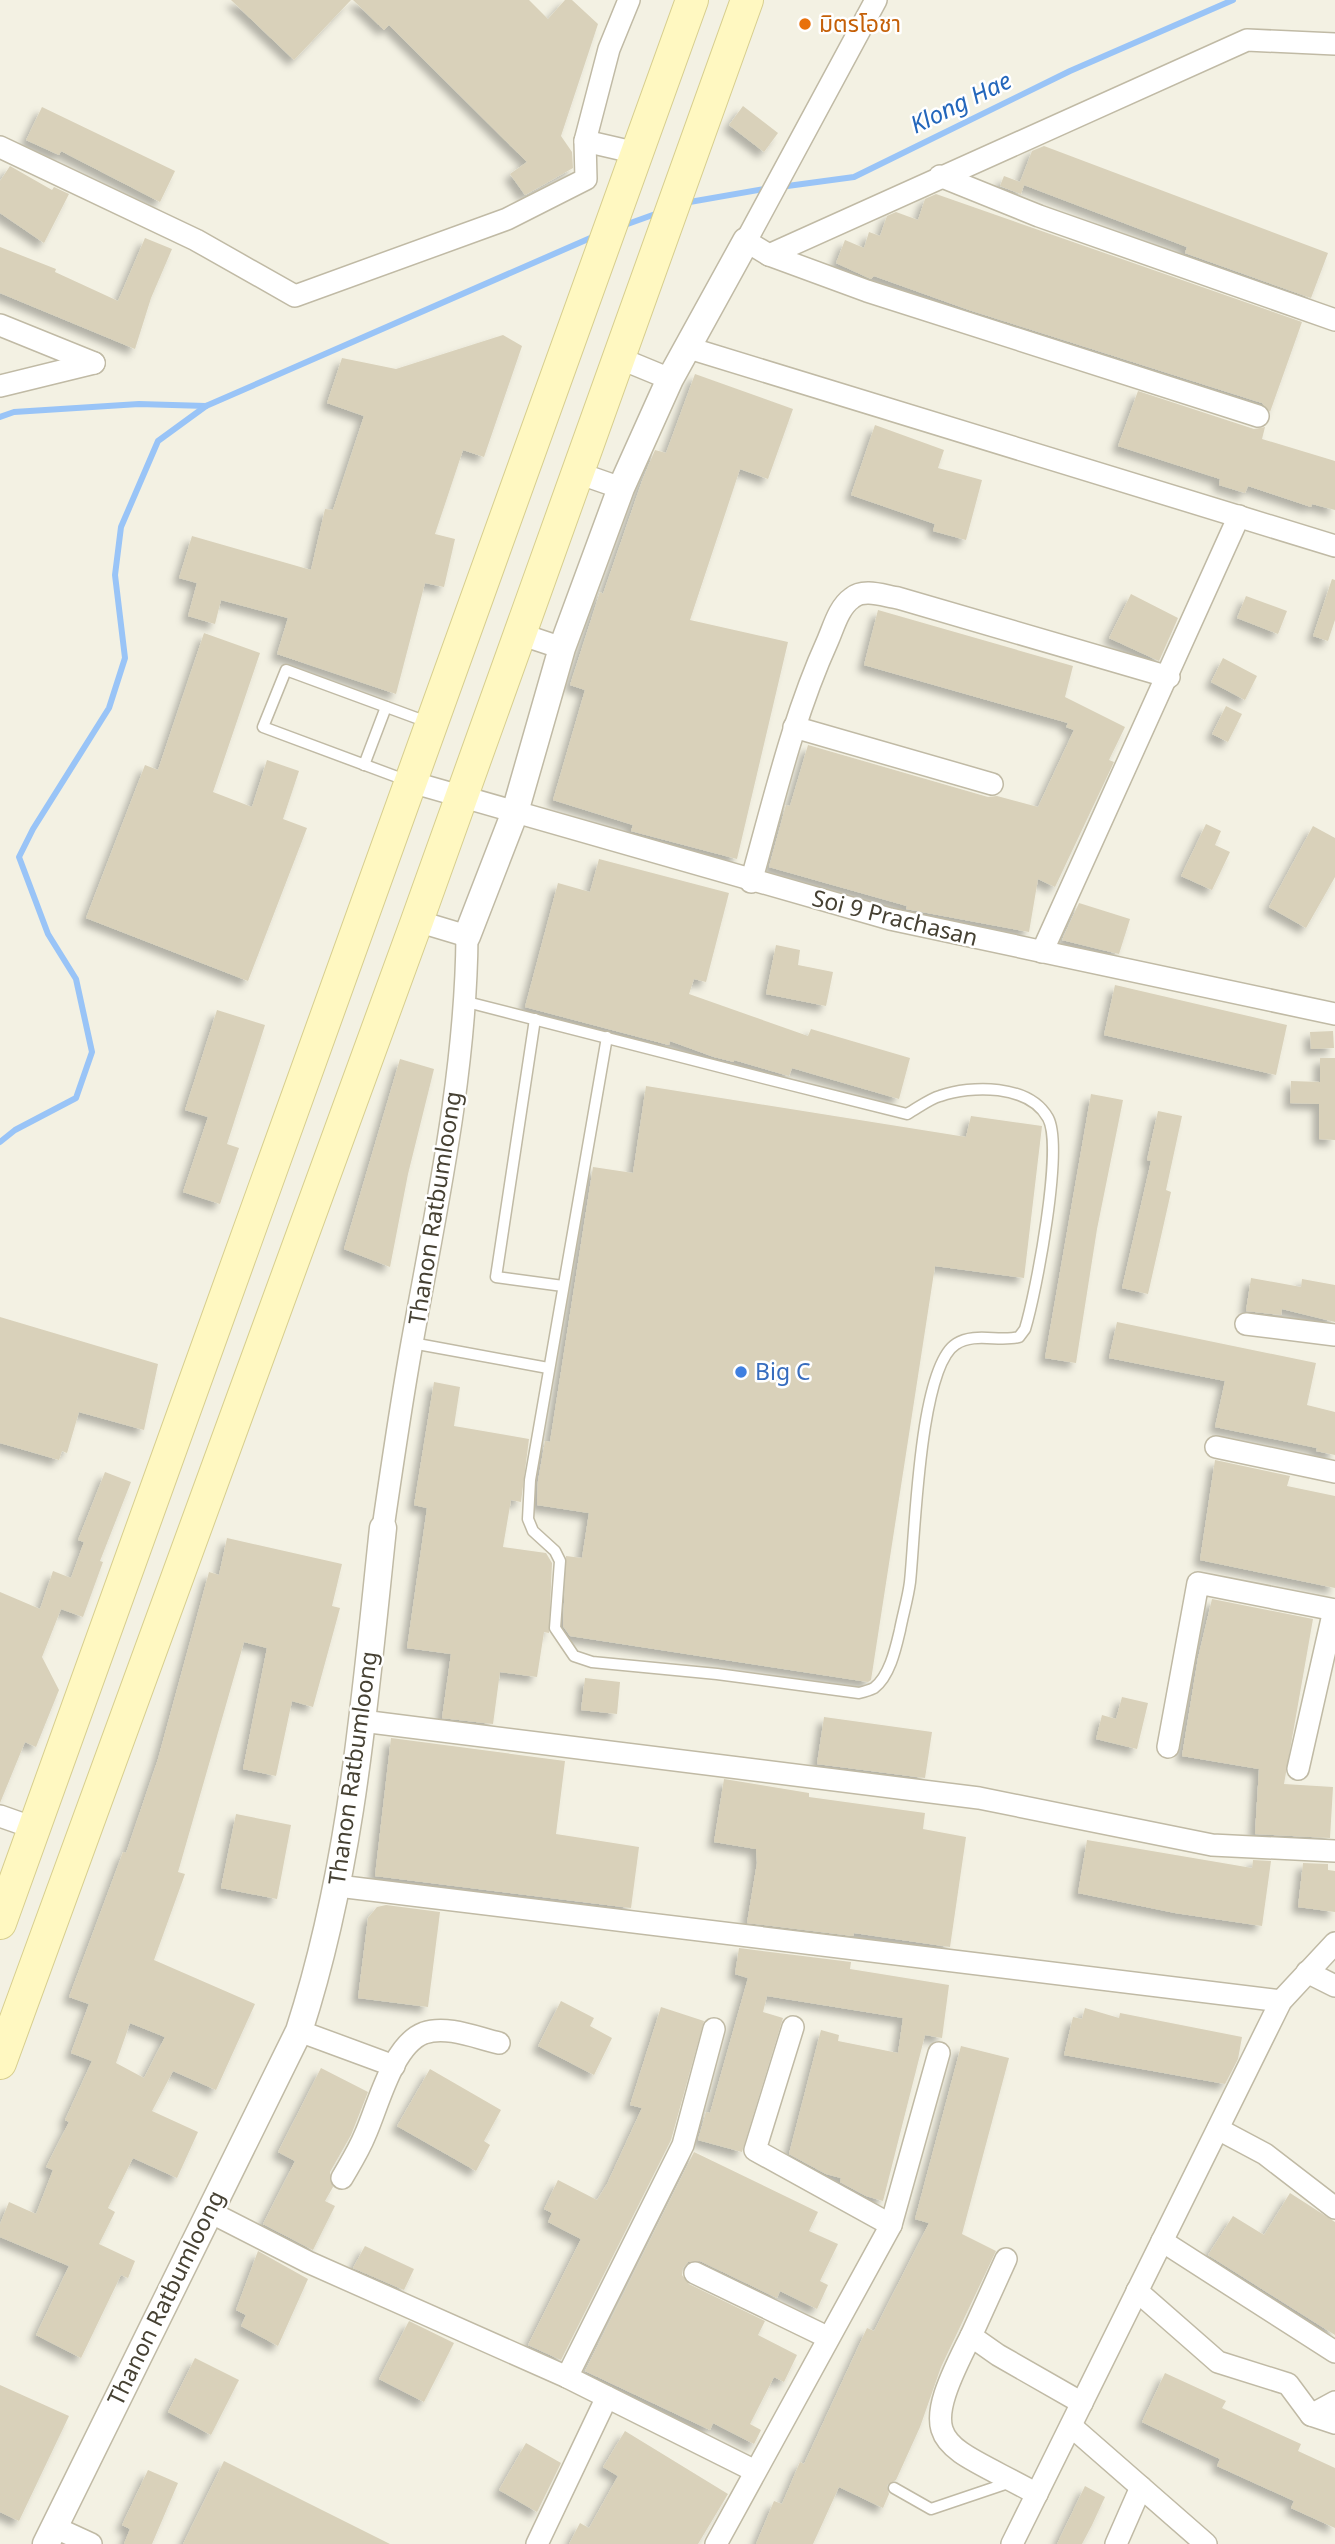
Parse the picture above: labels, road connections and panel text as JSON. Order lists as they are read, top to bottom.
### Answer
{
  "streets": {
    "street": ["Soi 9 Prachasan", "Thanon Ratbumloong"]
  },
  "water": ["Klong Hae"],
  "places": ["มิตรโอชา", "Big C"]
}
